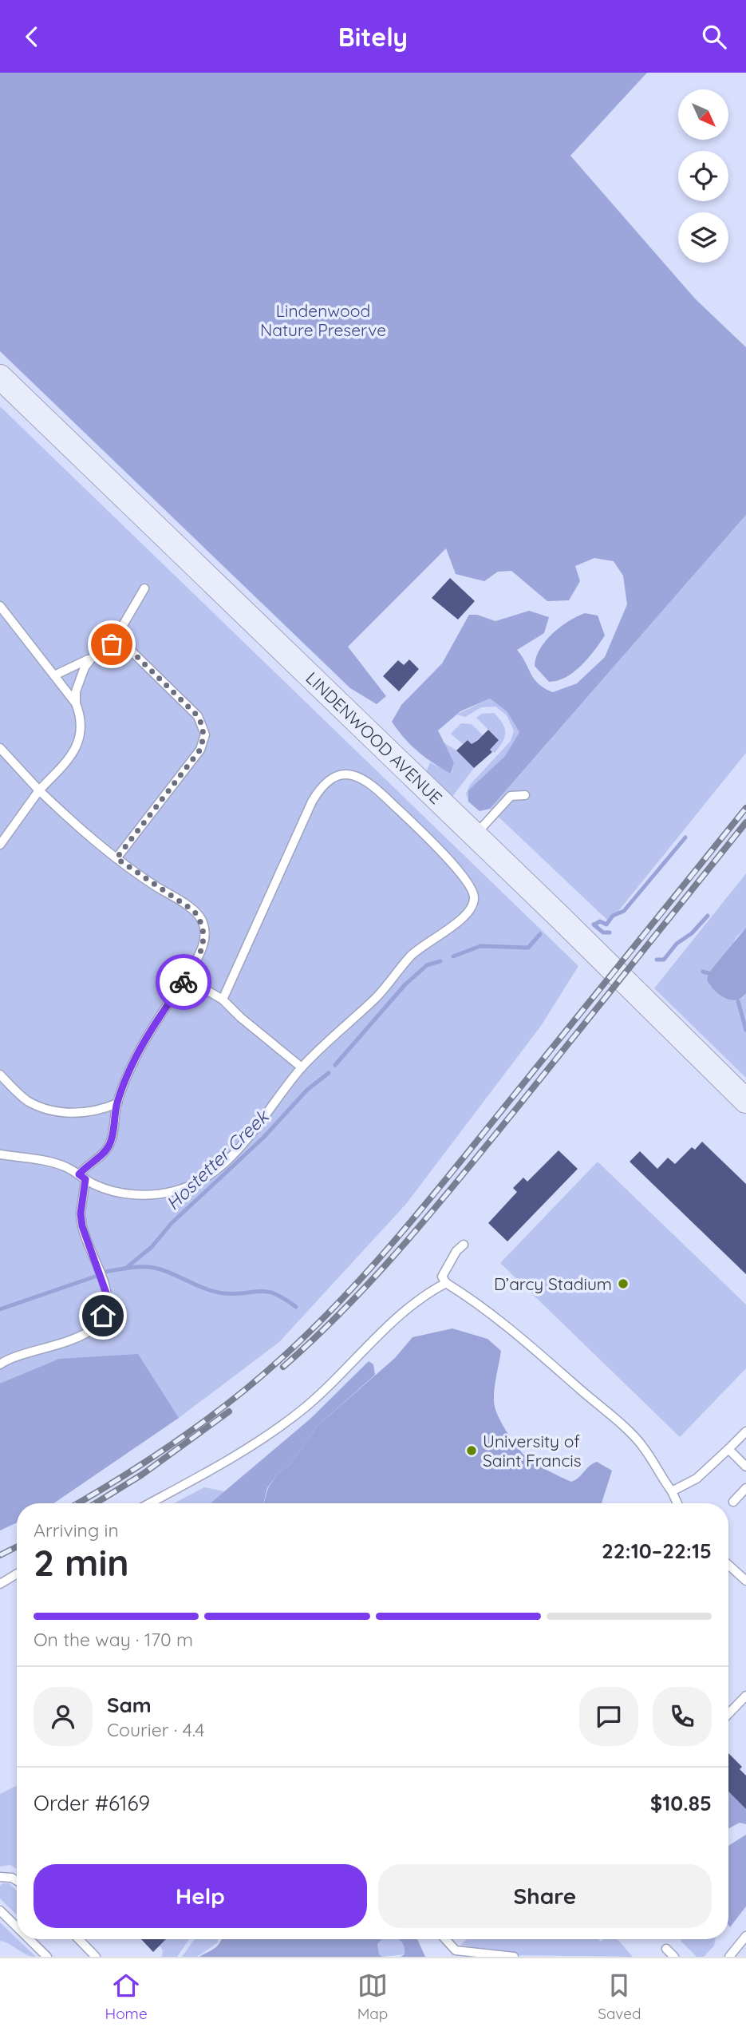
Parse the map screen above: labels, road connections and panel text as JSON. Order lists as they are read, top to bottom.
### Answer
{
  "streets": {
    "street": ["LINDENWOOD AVENUE"]
  },
  "water": ["Hostetter Creek"],
  "parks": ["Lindenwood Nature Preserve"],
  "places": ["D’arcy Stadium", "University of Saint Francis"],
  "north": "bottom right",
  "page": {
    "header": "Bitely",
    "heading": ["2 min", "Arriving in", "22:10–22:15"],
    "panel": [
      "Sam",
      "Courier · 4.4",
      "Order #6169",
      "$10.85"
    ],
    "bar": "On the way · 170 m",
    "buttons": ["Help", "Share"],
    "tabs": ["Home", "Map", "Saved"]
  }
}
